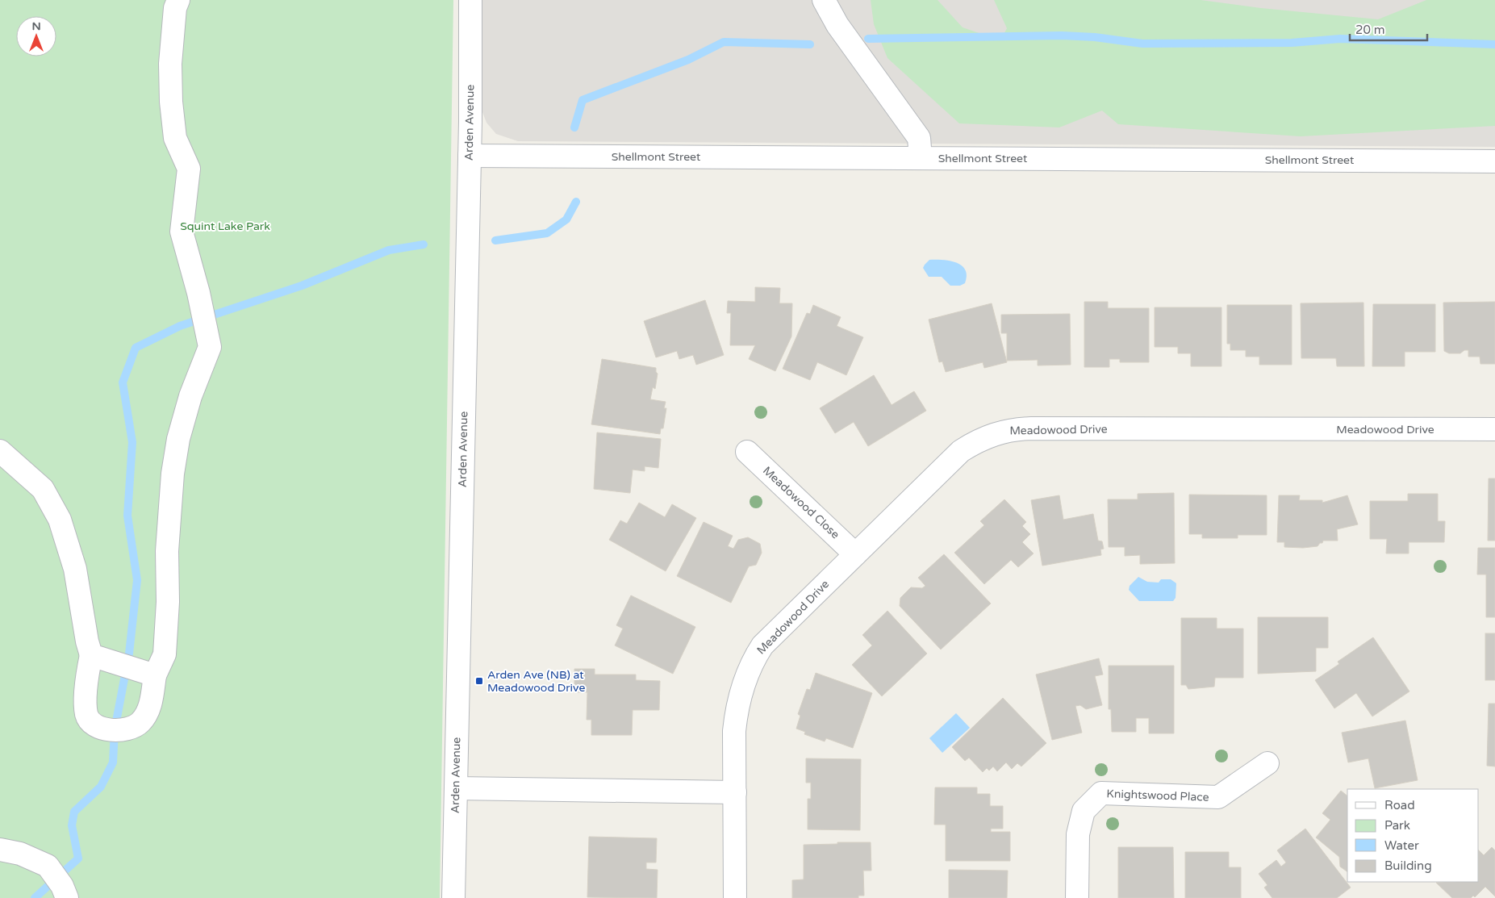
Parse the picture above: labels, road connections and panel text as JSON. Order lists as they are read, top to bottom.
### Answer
{
  "streets": {
    "street": [
      "Arden Avenue",
      "Shellmont Street",
      "Meadowood Drive",
      "Meadowood Close",
      "Knightswood Place"
    ]
  },
  "crossings": [
    ["Arden Avenue", "Shellmont Street"],
    ["Meadowood Drive", "Meadowood Close"]
  ],
  "parks": ["Squint Lake Park"],
  "places": {
    "transit": ["Arden Ave (NB) at Meadowood Drive"]
  },
  "legend": [
    "Road",
    "Park",
    "Water",
    "Building"
  ],
  "scale_bar": "20 m",
  "north": "top"
}
